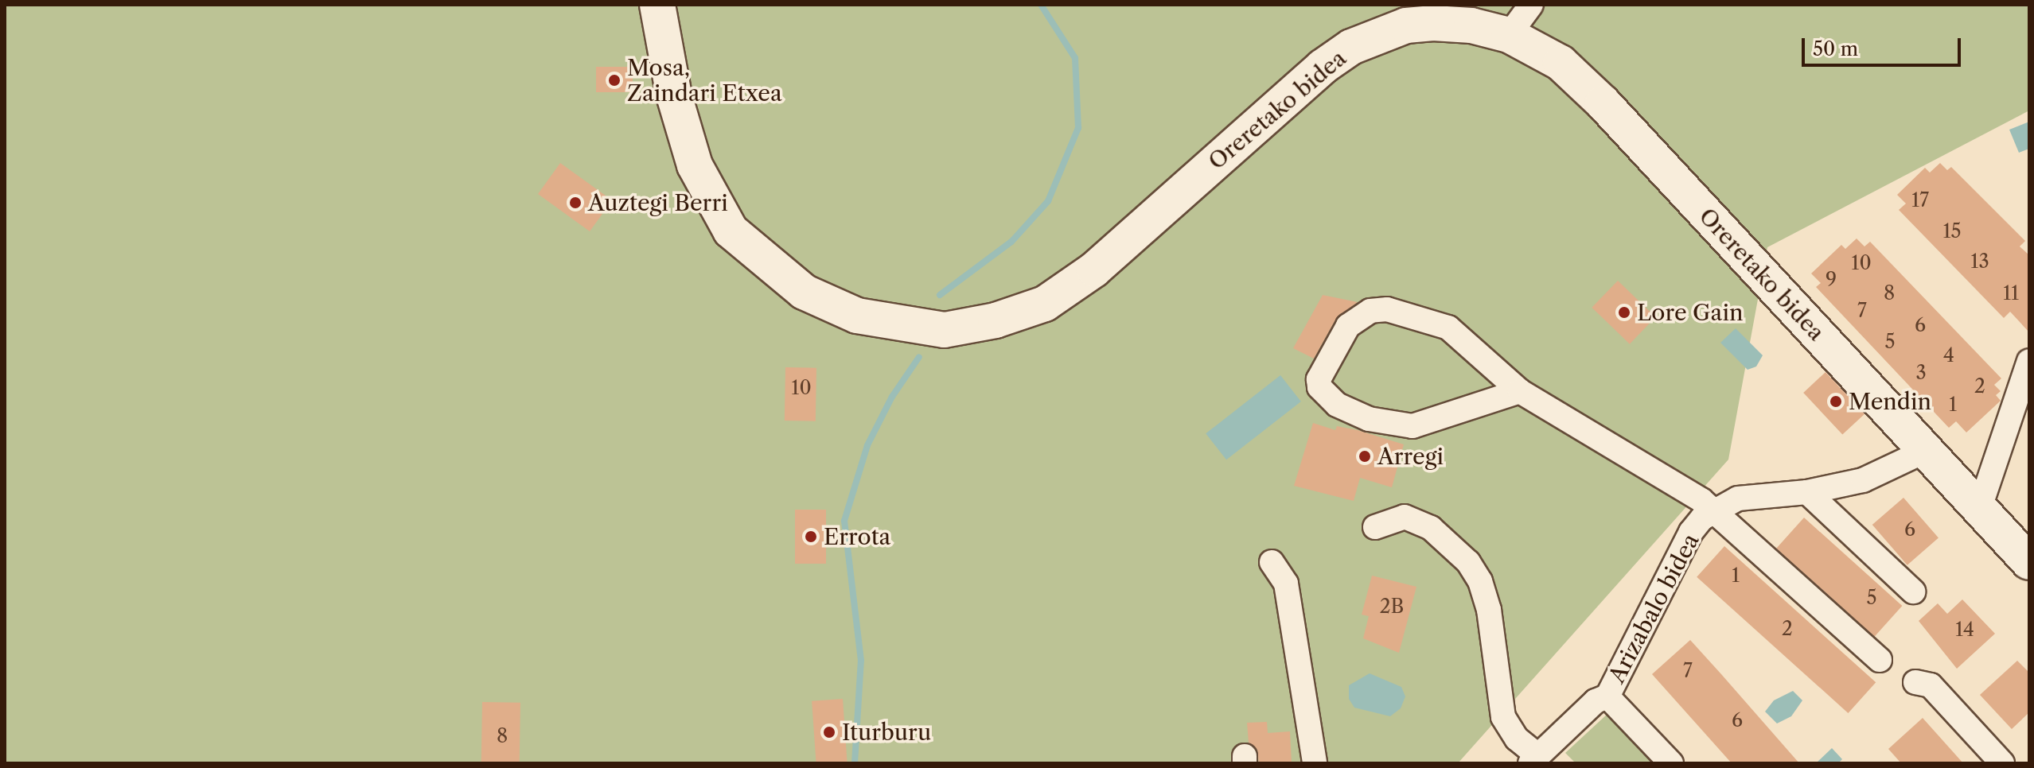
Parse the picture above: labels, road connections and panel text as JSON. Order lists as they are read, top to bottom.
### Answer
{
  "streets": {
    "main road": ["Oreretako bidea"],
    "street": ["Arizabalo bidea"]
  },
  "crossings": [
    ["Oreretako bidea", "Arizabalo bidea"]
  ],
  "places": [
    "Mosa, Zaindari Etxea",
    "Auztegi Berri",
    "Lore Gain",
    "Mendin",
    "Arregi",
    "Errota",
    "Iturburu"
  ],
  "house_numbers": [
    "17",
    "15",
    "13",
    "10",
    "9",
    "8",
    "11",
    "7",
    "6",
    "5",
    "4",
    "3",
    "2",
    "10",
    "1",
    "6",
    "1",
    "5",
    "2B",
    "2",
    "14",
    "7",
    "6",
    "8"
  ],
  "scale_bar": "50 m"
}
